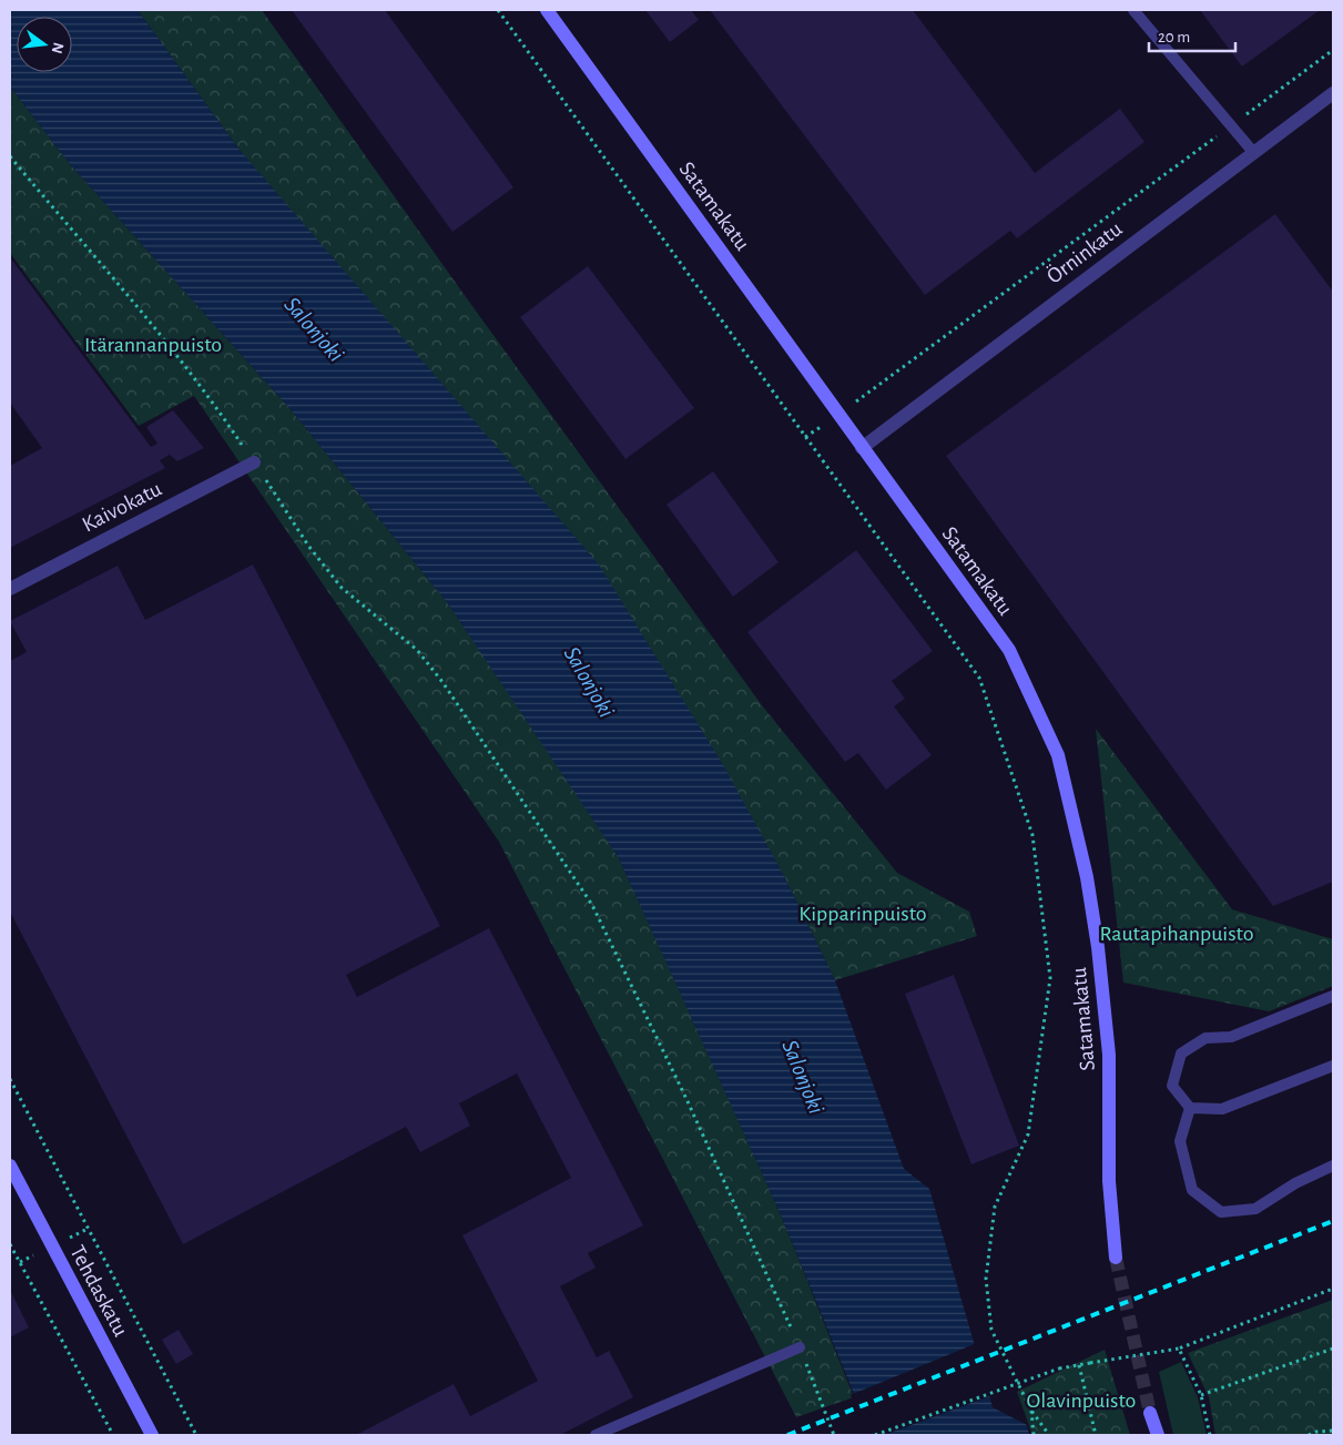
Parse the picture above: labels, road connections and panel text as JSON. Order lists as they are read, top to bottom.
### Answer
{
  "streets": {
    "street": [
      "Satamakatu",
      "Örninkatu",
      "Kaivokatu",
      "Tehdaskatu"
    ]
  },
  "crossings": [
    ["Satamakatu", "Örninkatu"]
  ],
  "water": ["Salonjoki"],
  "parks": [
    "Itärannanpuisto",
    "Kipparinpuisto",
    "Rautapihanpuisto",
    "Olavinpuisto"
  ],
  "scale_bar": "20 m",
  "north": "right"
}
